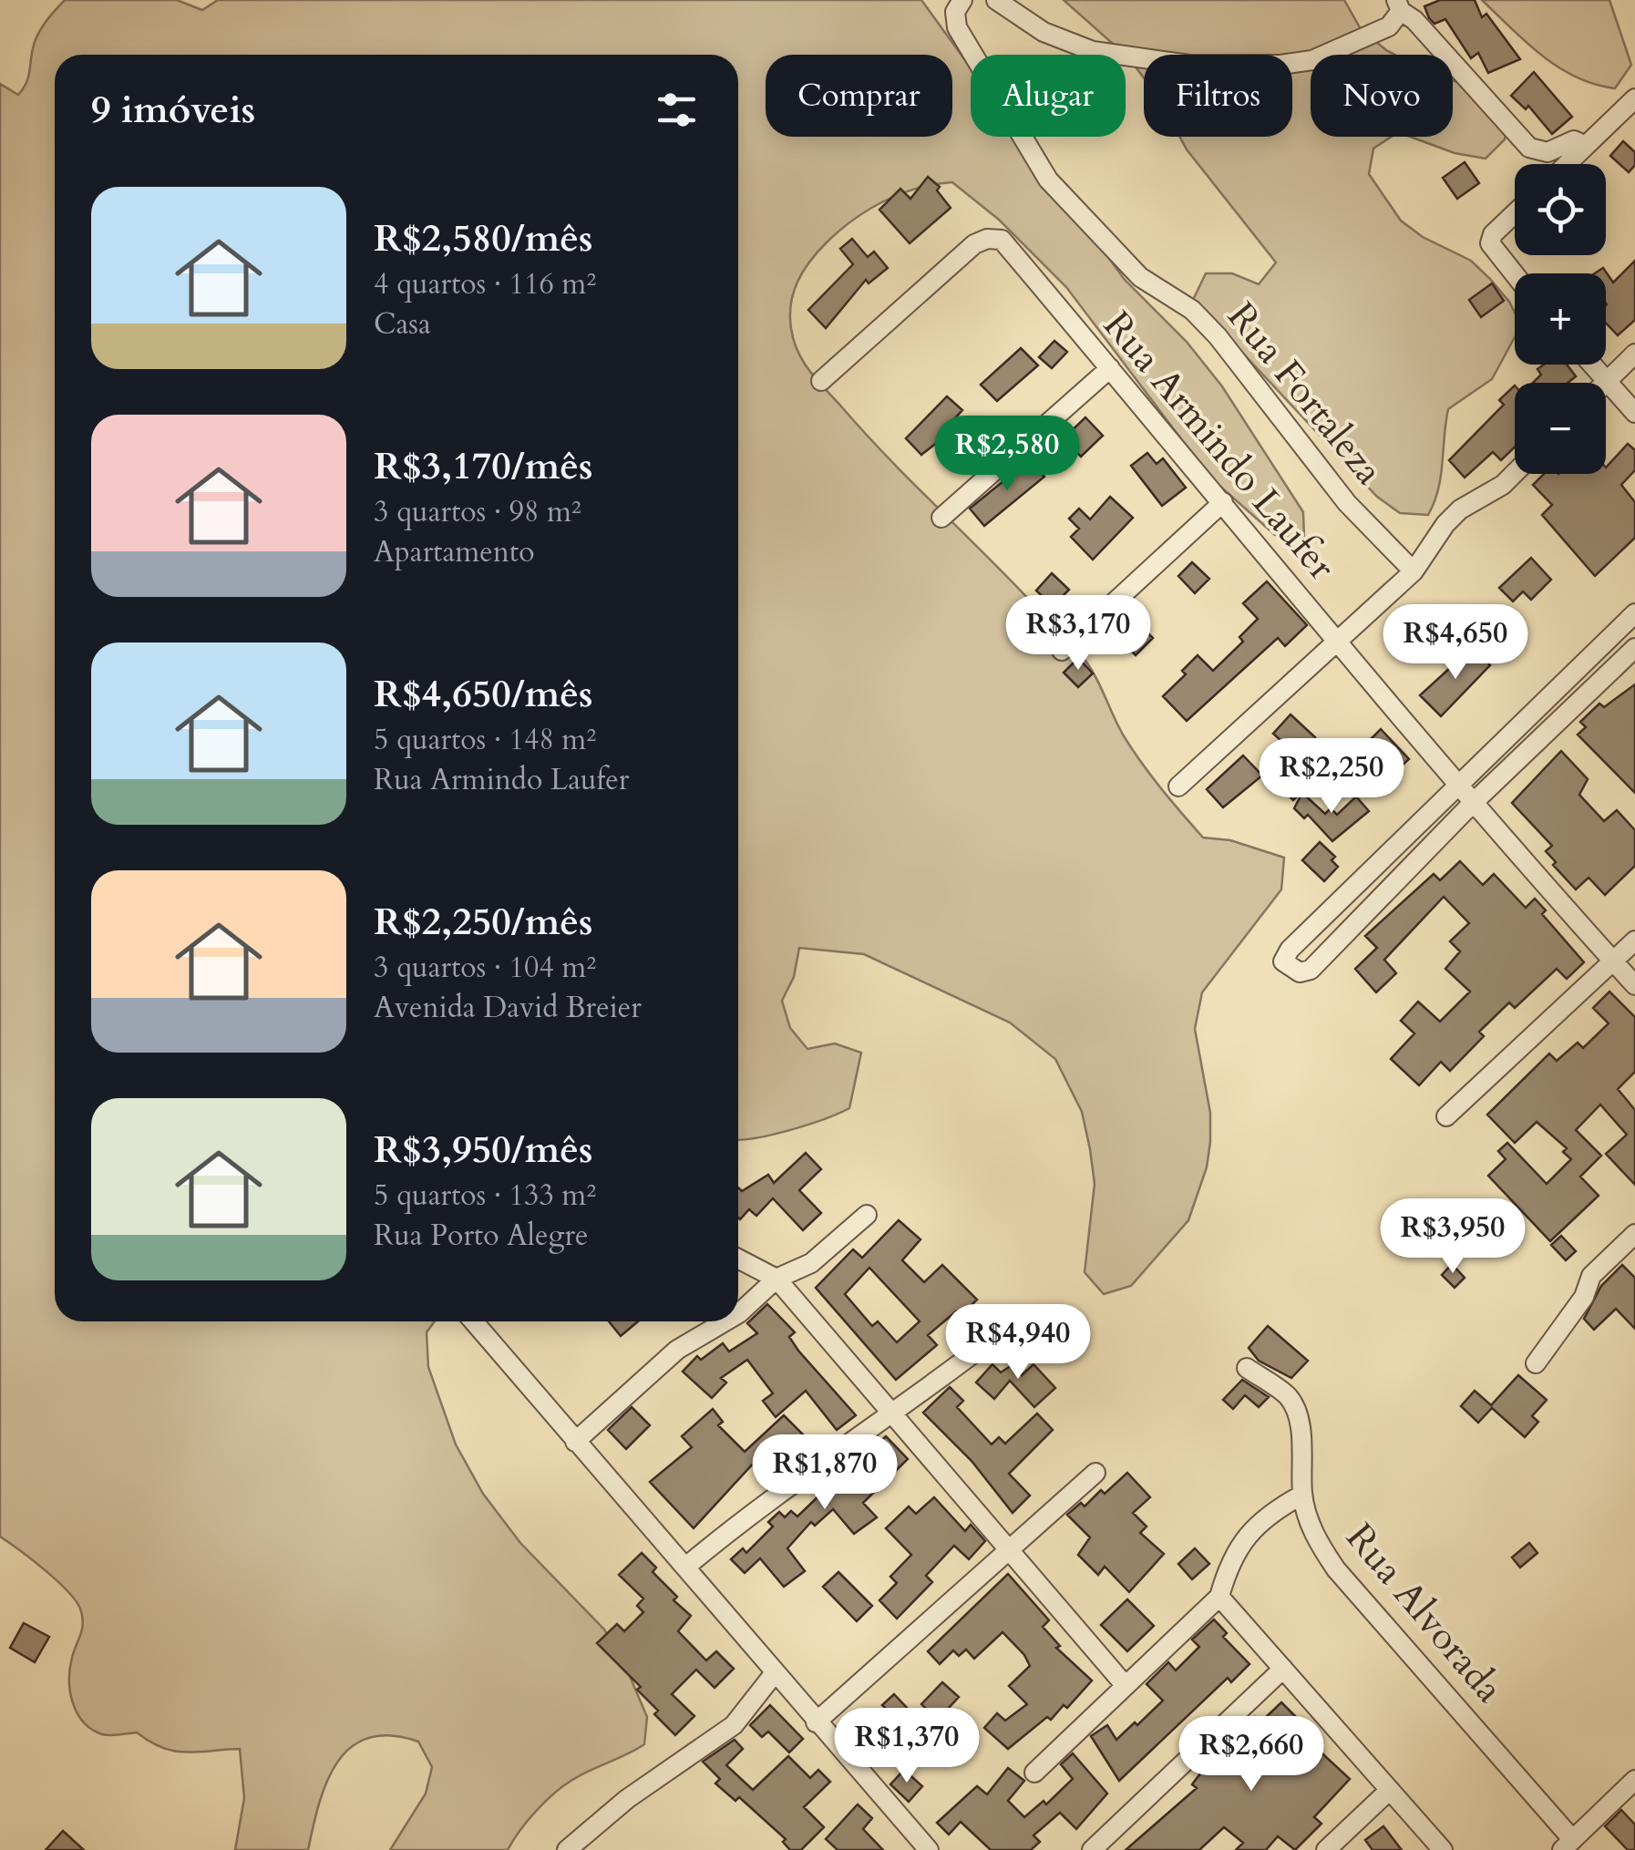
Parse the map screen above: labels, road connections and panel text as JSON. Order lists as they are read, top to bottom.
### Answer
{
  "streets": {
    "street": ["Rua Fortaleza", "Rua Armindo Laufer", "Rua Alvorada"]
  },
  "page": {
    "chip": [
      "Comprar",
      "Alugar",
      "Filtros",
      "Novo"
    ],
    "heading": "9 imóveis",
    "map_buttons": ["+", "−"],
    "list": [
      {
        "name": "R$2,580/mês",
        "note": "4 quartos · 116 m² · Casa"
      },
      {
        "name": "R$3,170/mês",
        "note": "3 quartos · 98 m² · Apartamento"
      },
      {
        "name": "R$4,650/mês",
        "note": "5 quartos · 148 m² · Rua Armindo Laufer"
      },
      {
        "name": "R$2,250/mês",
        "note": "3 quartos · 104 m² · Avenida David Breier"
      },
      {
        "name": "R$3,950/mês",
        "note": "5 quartos · 133 m² · Rua Porto Alegre"
      }
    ],
    "price": [
      "R$2,580",
      "R$3,170",
      "R$4,650",
      "R$2,250",
      "R$3,950",
      "R$4,940",
      "R$1,870",
      "R$1,370",
      "R$2,660"
    ]
  }
}
